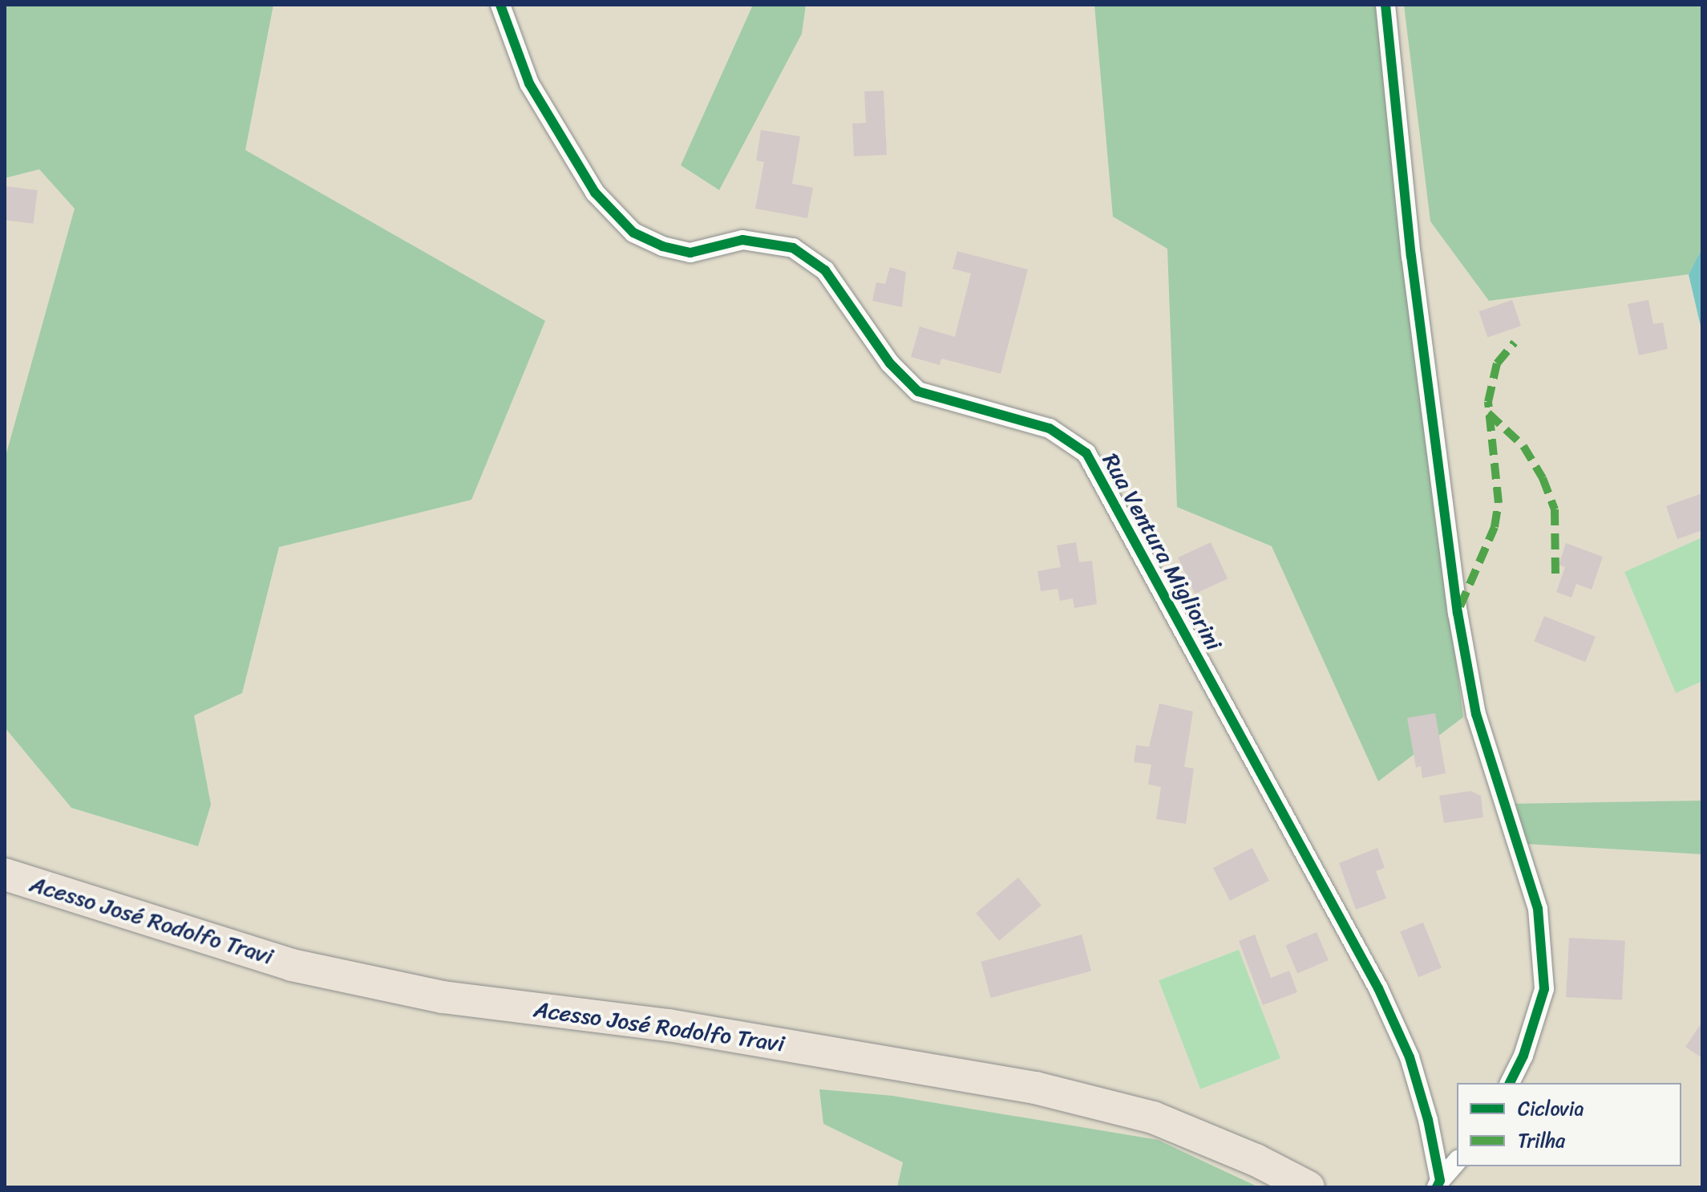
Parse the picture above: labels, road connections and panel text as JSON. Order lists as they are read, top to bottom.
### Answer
{
  "streets": {
    "highway": ["Acesso José Rodolfo Travi"],
    "street": ["Rua Ventura Migliorini"]
  },
  "legend": ["Ciclovia", "Trilha"]
}
